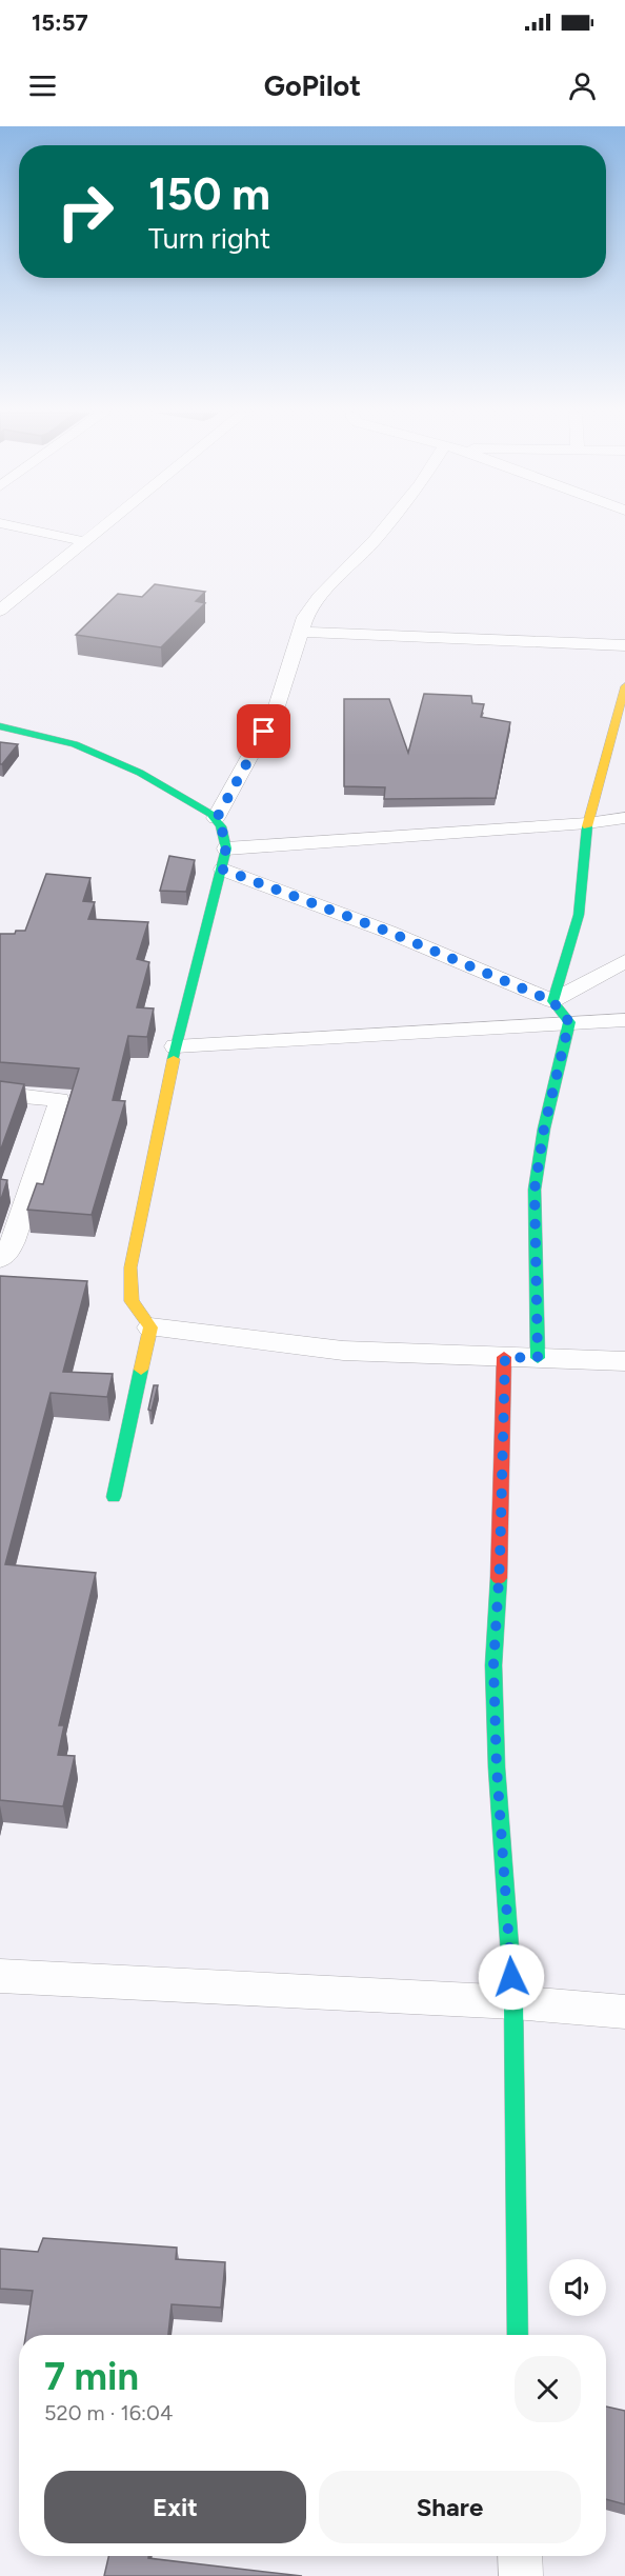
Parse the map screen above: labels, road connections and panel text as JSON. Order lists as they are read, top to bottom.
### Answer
{
  "page": {
    "status": "15:57",
    "header": "GoPilot",
    "turn": ["150 m", "Turn right"],
    "heading": ["7 min", "520 m · 16:04"],
    "buttons": ["Exit", "Share"]
  }
}
